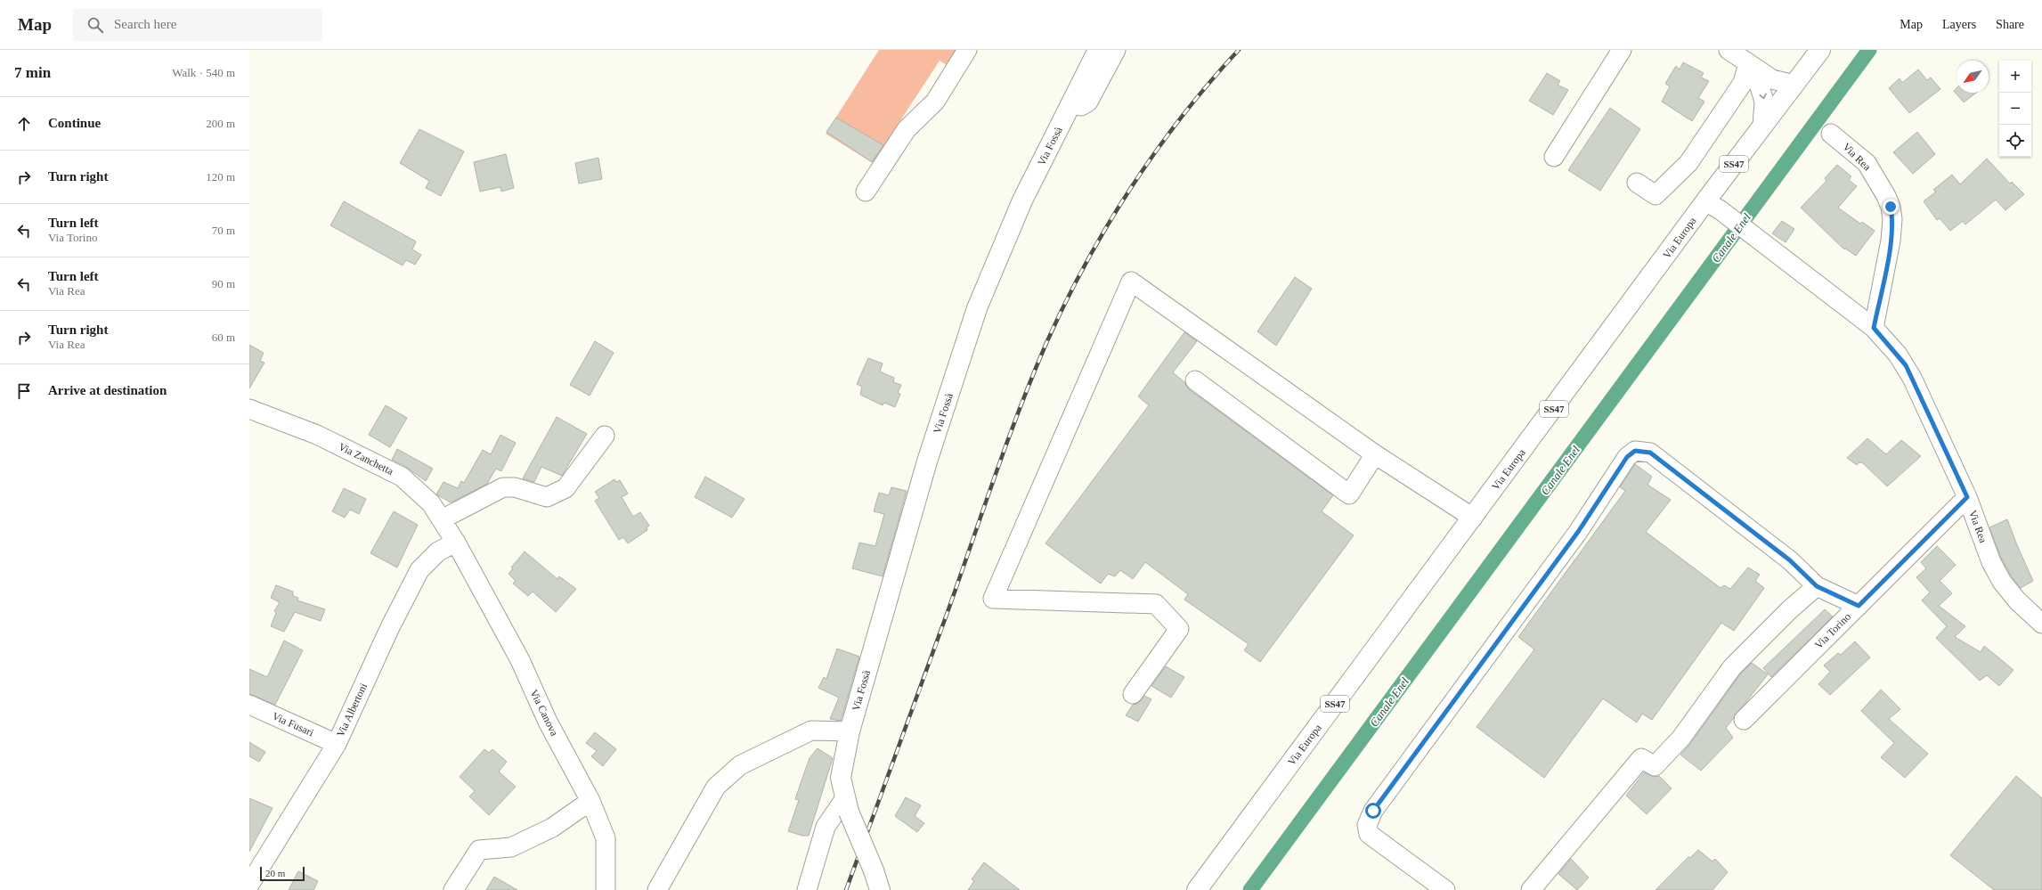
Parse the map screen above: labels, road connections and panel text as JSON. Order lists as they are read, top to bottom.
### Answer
{
  "streets": {
    "main road": ["Via Fossà", "SS47", "Via Europa"],
    "street": [
      "Via Rea",
      "Via Zanchetta",
      "Via Torino",
      "Via Albertoni",
      "Via Canova",
      "Via Fusari"
    ]
  },
  "crossings": [
    ["Via Rea", "Via Europa"],
    ["Via Rea", "Via Torino"],
    ["Via Zanchetta", "Via Albertoni"],
    ["Via Zanchetta", "Via Canova"],
    ["Via Albertoni", "Via Canova"],
    ["Via Albertoni", "Via Fusari"]
  ],
  "water": ["Canale Enel"],
  "scale_bar": "20 m",
  "north": "bottom left",
  "page": {
    "header": "Map",
    "search": "Search here",
    "nav": ["Map", "Layers", "Share"],
    "heading": ["7 min", "Walk · 540 m"],
    "map_buttons": ["+", "−"],
    "list": [
      ["Continue", "200 m"],
      ["Turn right", "120 m"],
      ["Turn left", "Via Torino", "70 m"],
      ["Turn left", "Via Rea", "90 m"],
      ["Turn right", "Via Rea", "60 m"],
      "Arrive at destination"
    ],
    "scale": "20 m"
  }
}
